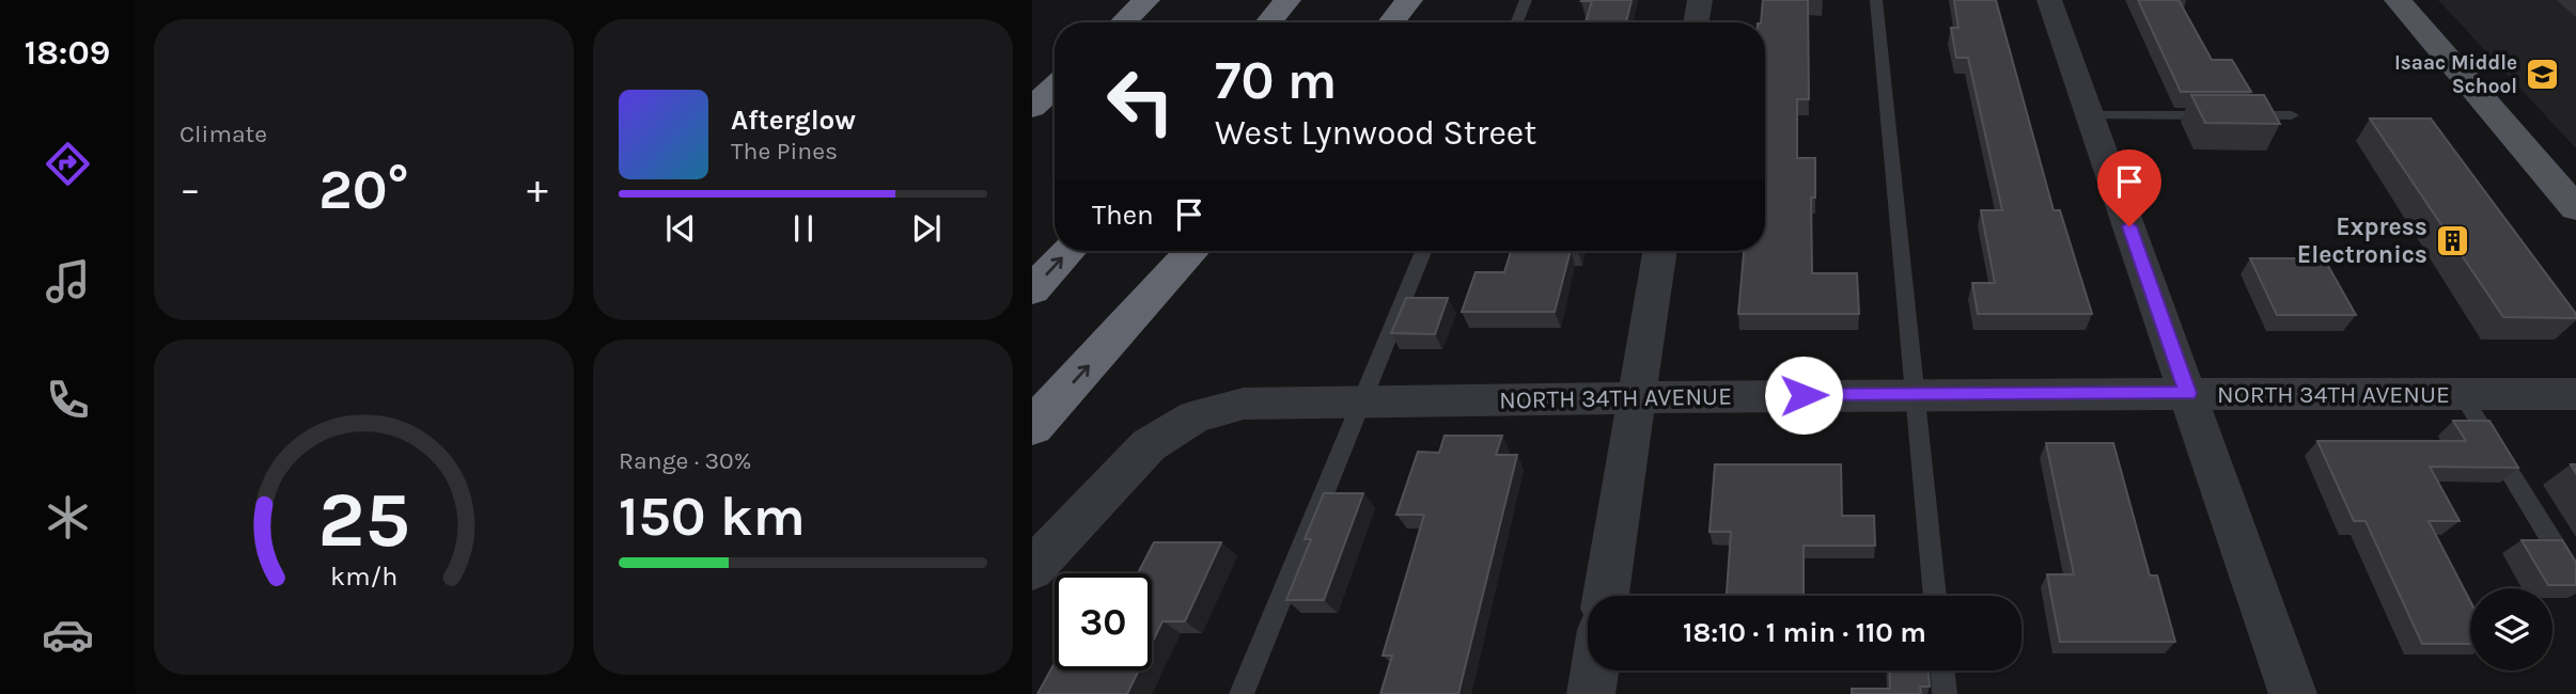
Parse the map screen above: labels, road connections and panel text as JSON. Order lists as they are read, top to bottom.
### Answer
{
  "streets": {
    "street": ["NORTH 34TH AVENUE"]
  },
  "places": {
    "school or university": ["Isaac Middle School"],
    "building": ["Express Electronics"]
  },
  "page": {
    "tabs": "18:09",
    "tile": [
      "Climate",
      ["Range · 30%", "150 km"]
    ],
    "turn": ["70 m", "West Lynwood Street"],
    "song": ["Afterglow", "The Pines"],
    "heat": ["−", "20°", "+"],
    "then": "Then",
    "limit": "30",
    "trip": "18:10 · 1 min · 110 m",
    "gauge": ["25", "km/h"]
  }
}
